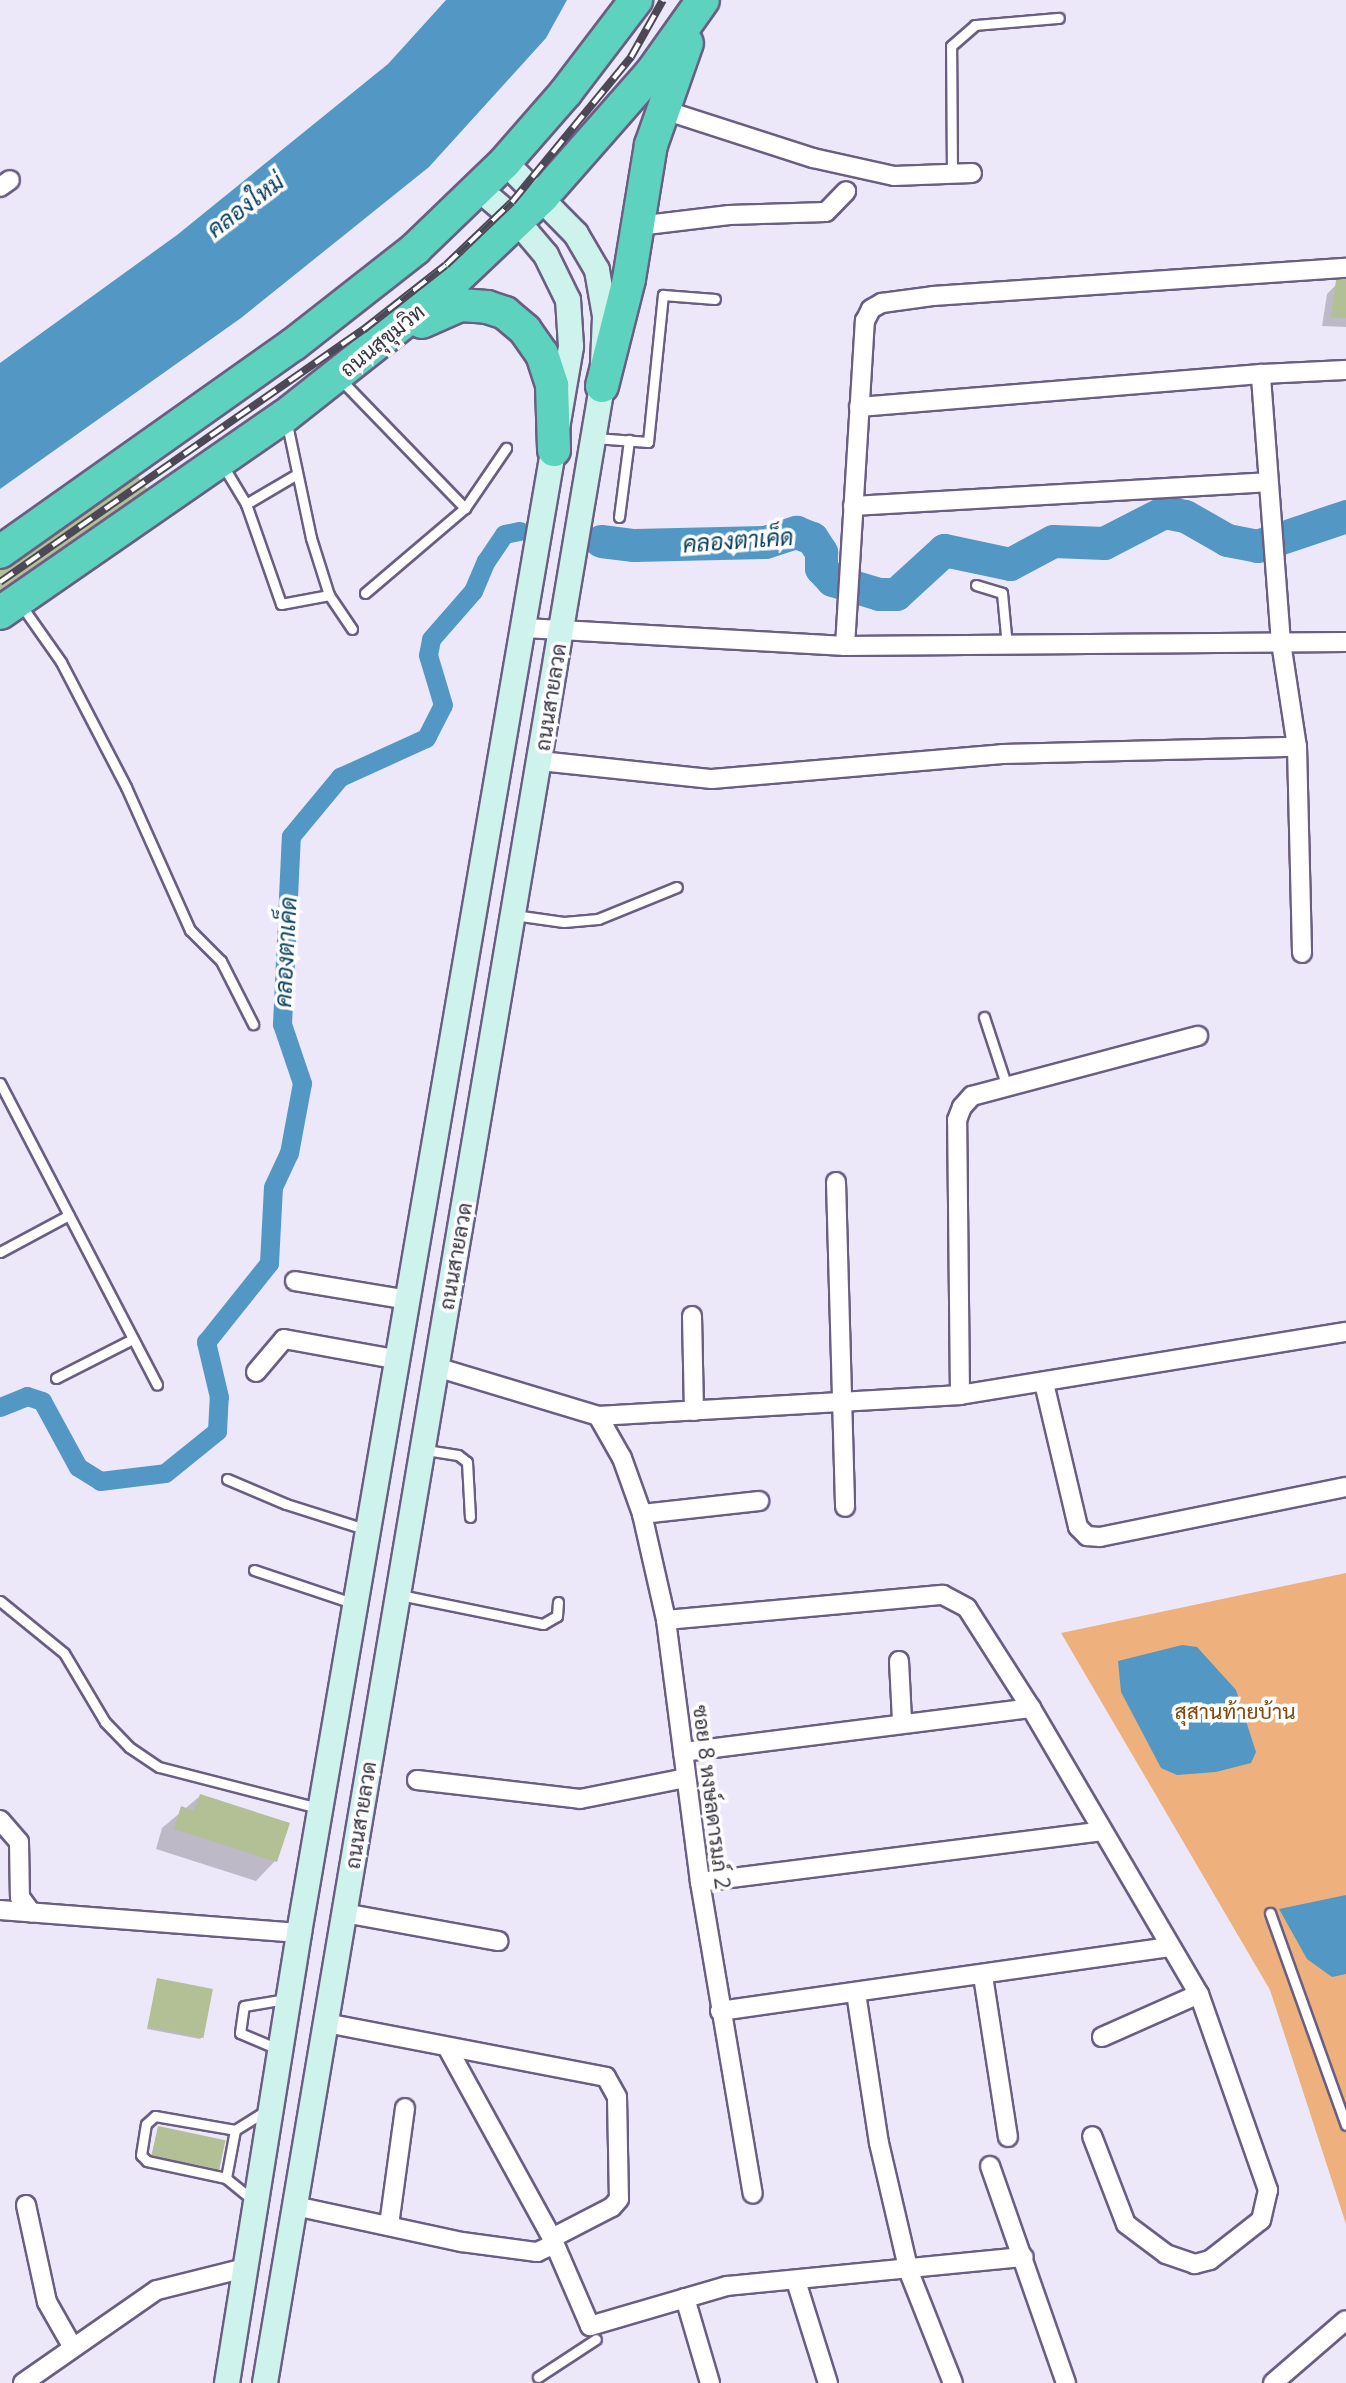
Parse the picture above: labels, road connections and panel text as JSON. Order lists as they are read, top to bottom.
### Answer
{
  "streets": {
    "highway": ["ถนนสุขุมวิท"],
    "main road": ["ถนนสายลวด"],
    "street": ["ซอย 8 หงษ์ลดารมภ์ 2"]
  },
  "crossings": [
    ["ถนนสุขุมวิท", "ถนนสายลวด"]
  ],
  "water": ["คลองใหม่", "คลองตาเค็ด"],
  "parks": ["สุสานท้ายบ้าน"]
}
